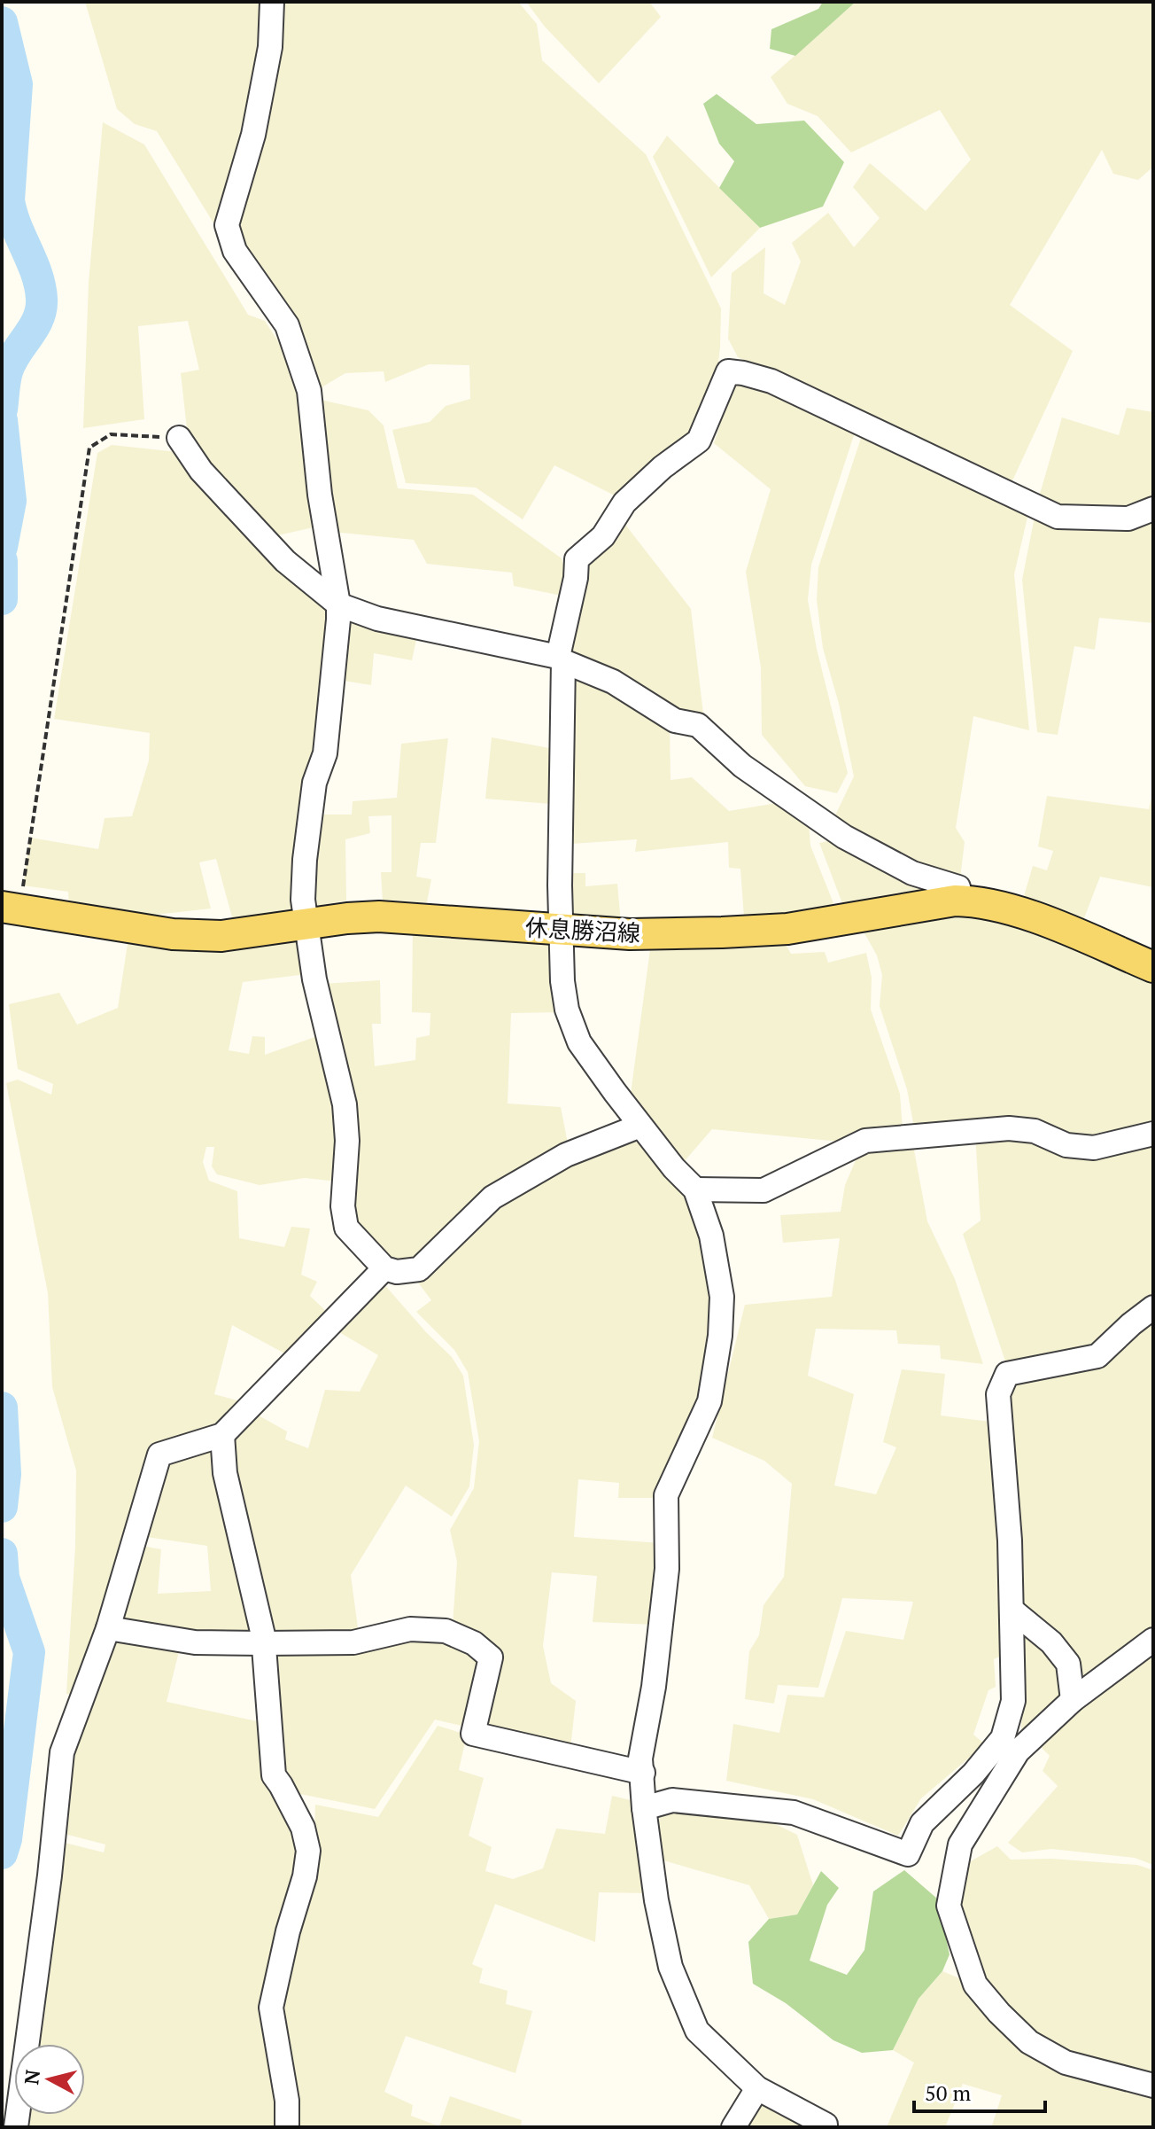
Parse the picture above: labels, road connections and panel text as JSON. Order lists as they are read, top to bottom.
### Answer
{
  "streets": {
    "main road": ["休息勝沼線"]
  },
  "scale_bar": "50 m",
  "north": "left"
}
